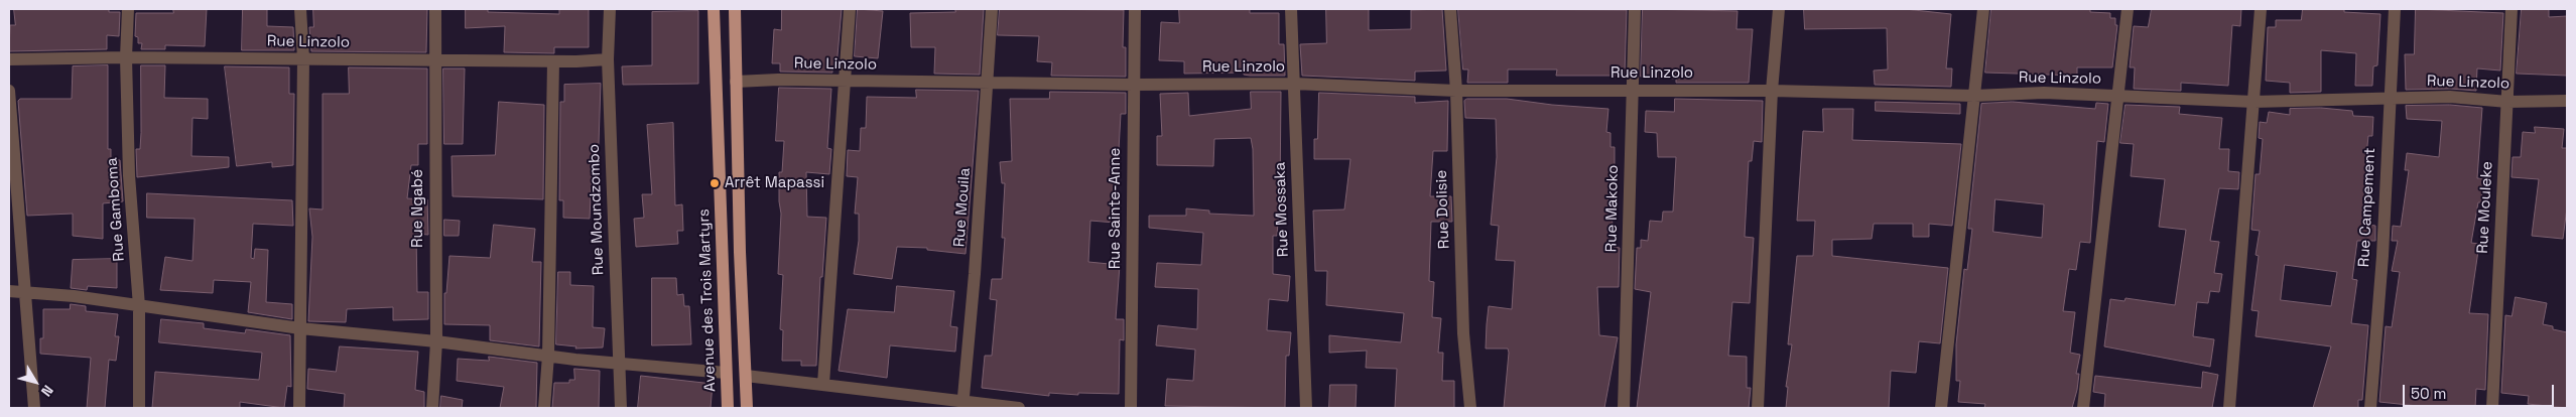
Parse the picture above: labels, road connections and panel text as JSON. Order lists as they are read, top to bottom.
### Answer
{
  "streets": {
    "main road": ["Avenue des Trois Martyrs"],
    "street": [
      "Rue Linzolo",
      "Rue Mouila",
      "Rue Campement",
      "Rue Mouleke",
      "Rue Ngabé",
      "Rue Sainte-Anne",
      "Rue Makoko",
      "Rue Gamboma",
      "Rue Moundzombo",
      "Rue Mossaka",
      "Rue Dolisie"
    ]
  },
  "crossings": [
    ["Rue Linzolo", "Rue Mouila"],
    ["Rue Linzolo", "Rue Campement"],
    ["Rue Linzolo", "Rue Mouleke"],
    ["Rue Linzolo", "Rue Ngabé"],
    ["Rue Linzolo", "Rue Sainte-Anne"],
    ["Rue Linzolo", "Rue Makoko"],
    ["Rue Linzolo", "Rue Gamboma"],
    ["Rue Linzolo", "Rue Moundzombo"],
    ["Rue Linzolo", "Rue Mossaka"],
    ["Rue Linzolo", "Rue Dolisie"]
  ],
  "places": ["Arrêt Mapassi"],
  "scale_bar": "50 m",
  "north": "bottom right"
}
